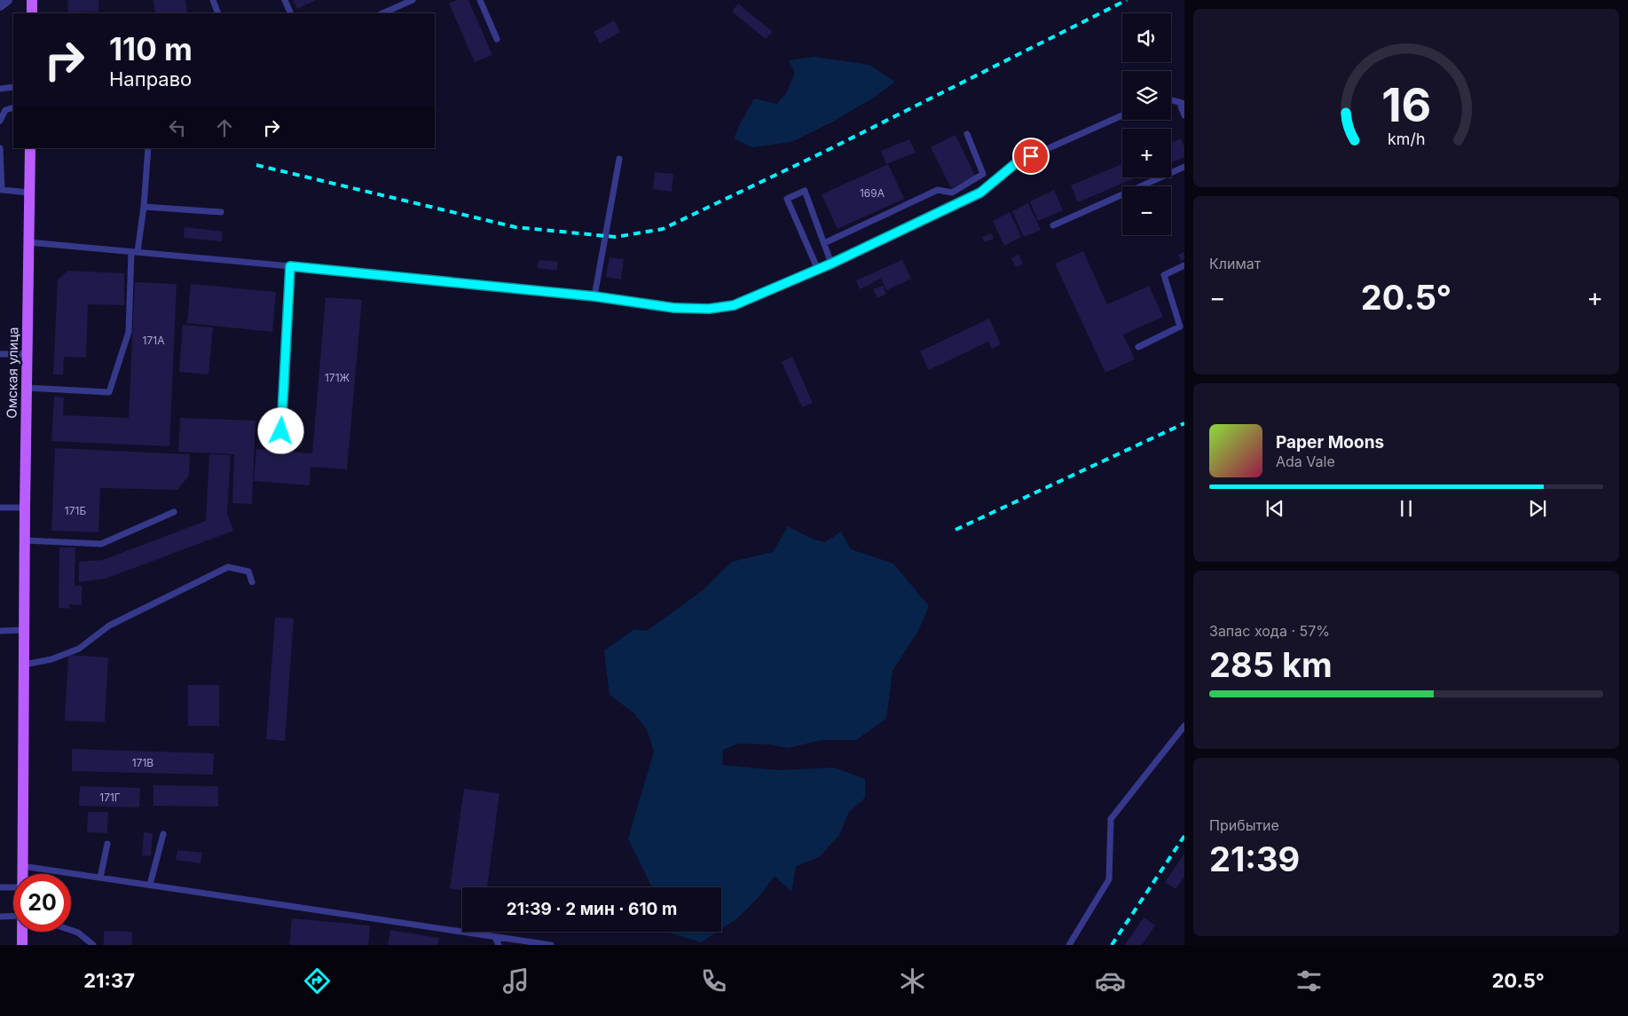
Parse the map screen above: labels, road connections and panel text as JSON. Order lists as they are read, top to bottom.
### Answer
{
  "streets": {
    "main road": ["Омская улица"]
  },
  "house_numbers": [
    "169А",
    "171А",
    "171Ж",
    "171Б",
    "171В",
    "171Г"
  ],
  "page": {
    "map_buttons": ["+", "−"],
    "turn": ["110 m", "Направо"],
    "tile": [
      "Климат",
      ["Запас хода · 57%", "285 km"],
      ["Прибытие", "21:39"]
    ],
    "heat": ["−", "20.5°", "+"],
    "song": ["Paper Moons", "Ada Vale"],
    "limit": "20",
    "trip": "21:39 · 2 мин · 610 m",
    "tabs": ["21:37", "20.5°"],
    "gauge": ["16", "km/h"]
  }
}
